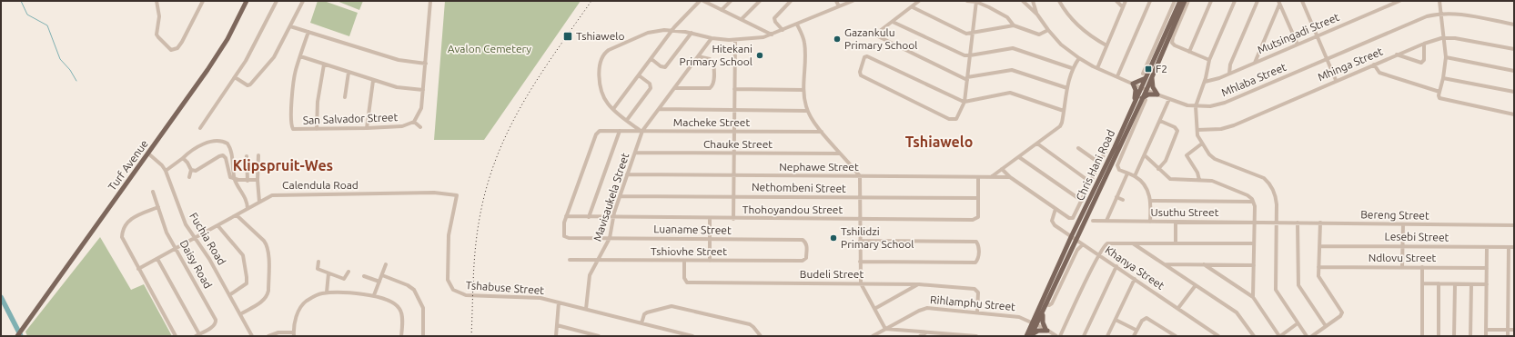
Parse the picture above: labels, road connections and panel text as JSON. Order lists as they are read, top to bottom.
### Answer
{
  "streets": {
    "main road": ["Turf Avenue", "Chris Hani Road"],
    "street": [
      "Mutsingadi Street",
      "Mhinga Street",
      "Mhlaba Street",
      "San Salvador Street",
      "Macheke Street",
      "Chauke Street",
      "Nephawe Street",
      "Calendula Road",
      "Nethombeni Street",
      "Mavisaukela Street",
      "Thohoyandou Street",
      "Usuthu Street",
      "Bereng Street",
      "Luaname Street",
      "Lesebi Street",
      "Fuchia Road",
      "Tshiovhe Street",
      "Ndlovu Street",
      "Daisy Road",
      "Khanya Street",
      "Budeli Street",
      "Tshabuse Street",
      "Rihlamphu Street"
    ]
  },
  "crossings": [
    ["Mhlaba Street", "Chris Hani Road"],
    ["Macheke Street", "Mavisaukela Street"],
    ["Macheke Street", "Thohoyandou Street"],
    ["Macheke Street", "Luaname Street"],
    ["Chauke Street", "Mavisaukela Street"],
    ["Turf Avenue", "Fuchia Road"],
    ["Chris Hani Road", "Khanya Street"],
    ["Chris Hani Road", "Rihlamphu Street"],
    ["Nephawe Street", "Mavisaukela Street"],
    ["Nephawe Street", "Thohoyandou Street"],
    ["Calendula Road", "Fuchia Road"],
    ["Calendula Road", "Daisy Road"],
    ["Calendula Road", "Tshabuse Street"],
    ["Nethombeni Street", "Mavisaukela Street"],
    ["Nethombeni Street", "Thohoyandou Street"],
    ["Mavisaukela Street", "Thohoyandou Street"],
    ["Mavisaukela Street", "Luaname Street"],
    ["Mavisaukela Street", "Tshiovhe Street"],
    ["Mavisaukela Street", "Tshabuse Street"],
    ["Thohoyandou Street", "Luaname Street"],
    ["Usuthu Street", "Bereng Street"],
    ["Luaname Street", "Tshiovhe Street"],
    ["Tshiovhe Street", "Budeli Street"],
    ["Budeli Street", "Rihlamphu Street"]
  ],
  "districts": ["Tshiawelo", "Klipspruit-Wes"],
  "parks": ["Avalon Cemetery"],
  "places": {
    "transit": ["Tshiawelo", "F2"],
    "other": ["Gazankulu Primary School", "Hitekani Primary School", "Tshilidzi Primary School"]
  }
}
